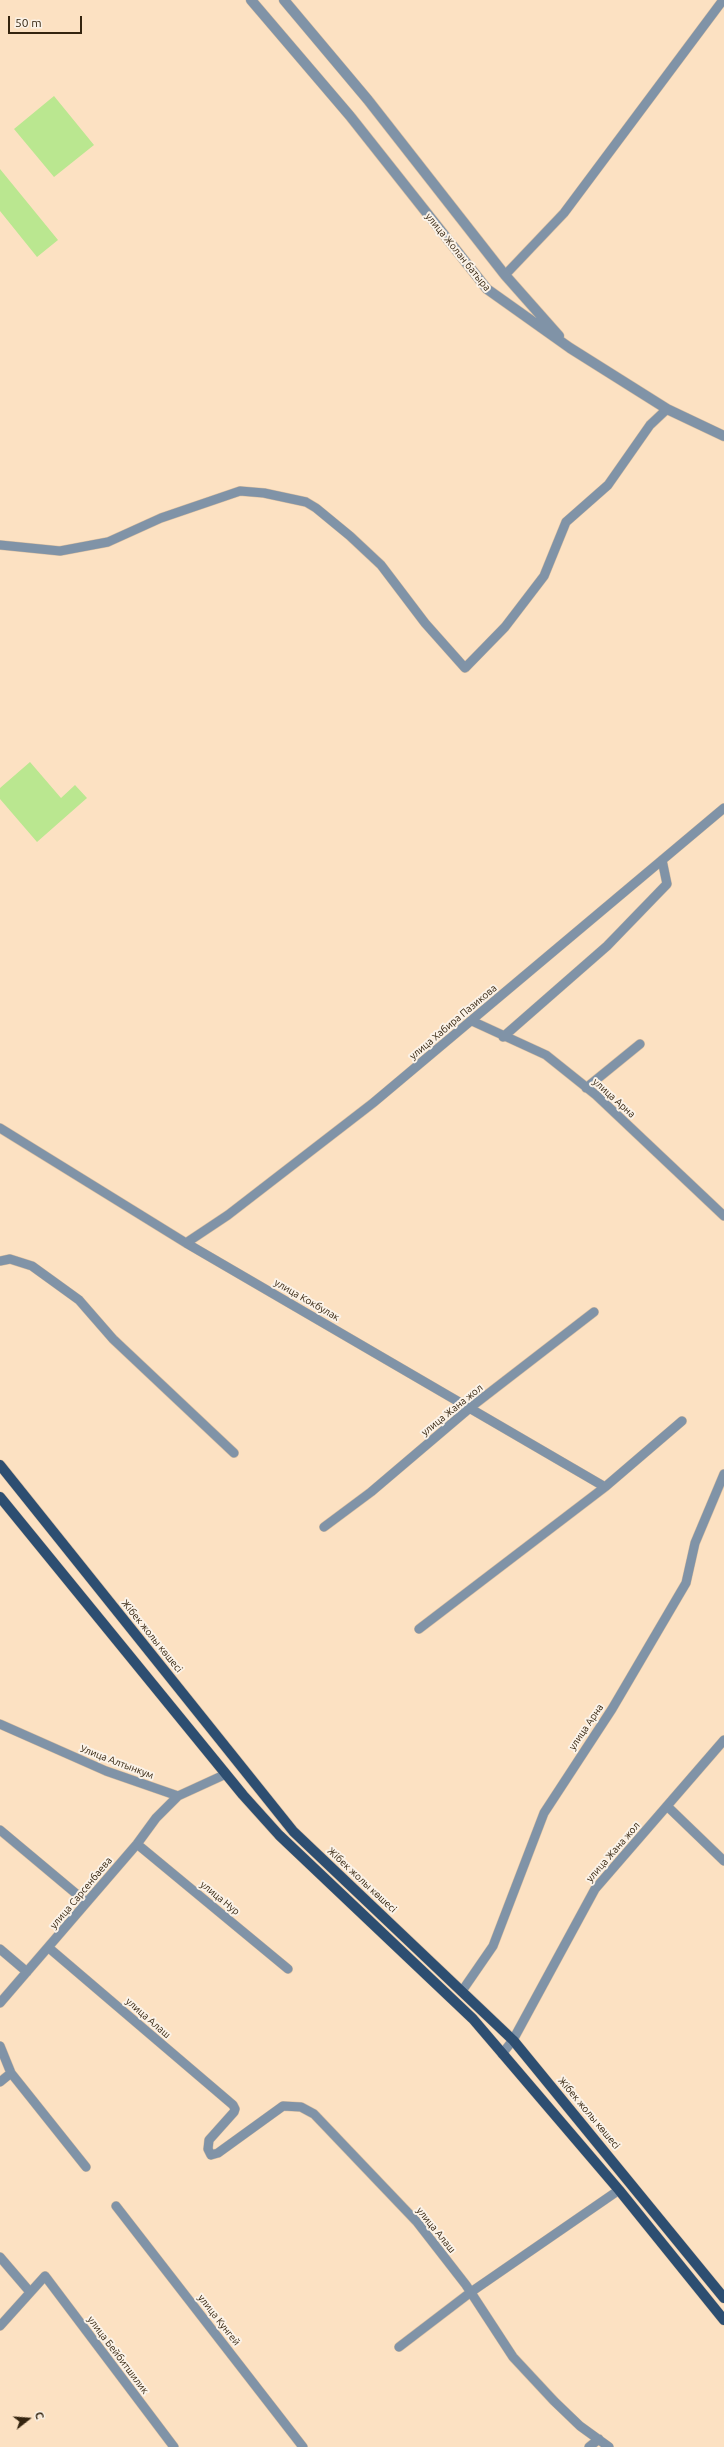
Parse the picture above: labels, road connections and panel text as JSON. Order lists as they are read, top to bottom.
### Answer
{
  "streets": {
    "main road": ["Жібек жолы көшесі"],
    "street": [
      "улица Жолан батыра",
      "улица Хабира Пазикова",
      "улица Арна",
      "улица Кокбулак",
      "улица Жана жол",
      "Улица Алтынкум",
      "улица Сарсенбаева",
      "улица Нур",
      "улица Алаш",
      "улица Кунгей",
      "улица Бейбитшилик"
    ]
  },
  "crossings": [
    ["улица Хабира Пазикова", "улица Арна"],
    ["улица Хабира Пазикова", "улица Кокбулак"],
    ["улица Арна", "Жібек жолы көшесі"],
    ["улица Кокбулак", "улица Жана жол"],
    ["улица Жана жол", "Жібек жолы көшесі"],
    ["Улица Алтынкум", "улица Сарсенбаева"],
    ["улица Сарсенбаева", "улица Нур"],
    ["улица Сарсенбаева", "улица Алаш"]
  ],
  "scale_bar": "50 m",
  "north": "right"
}
